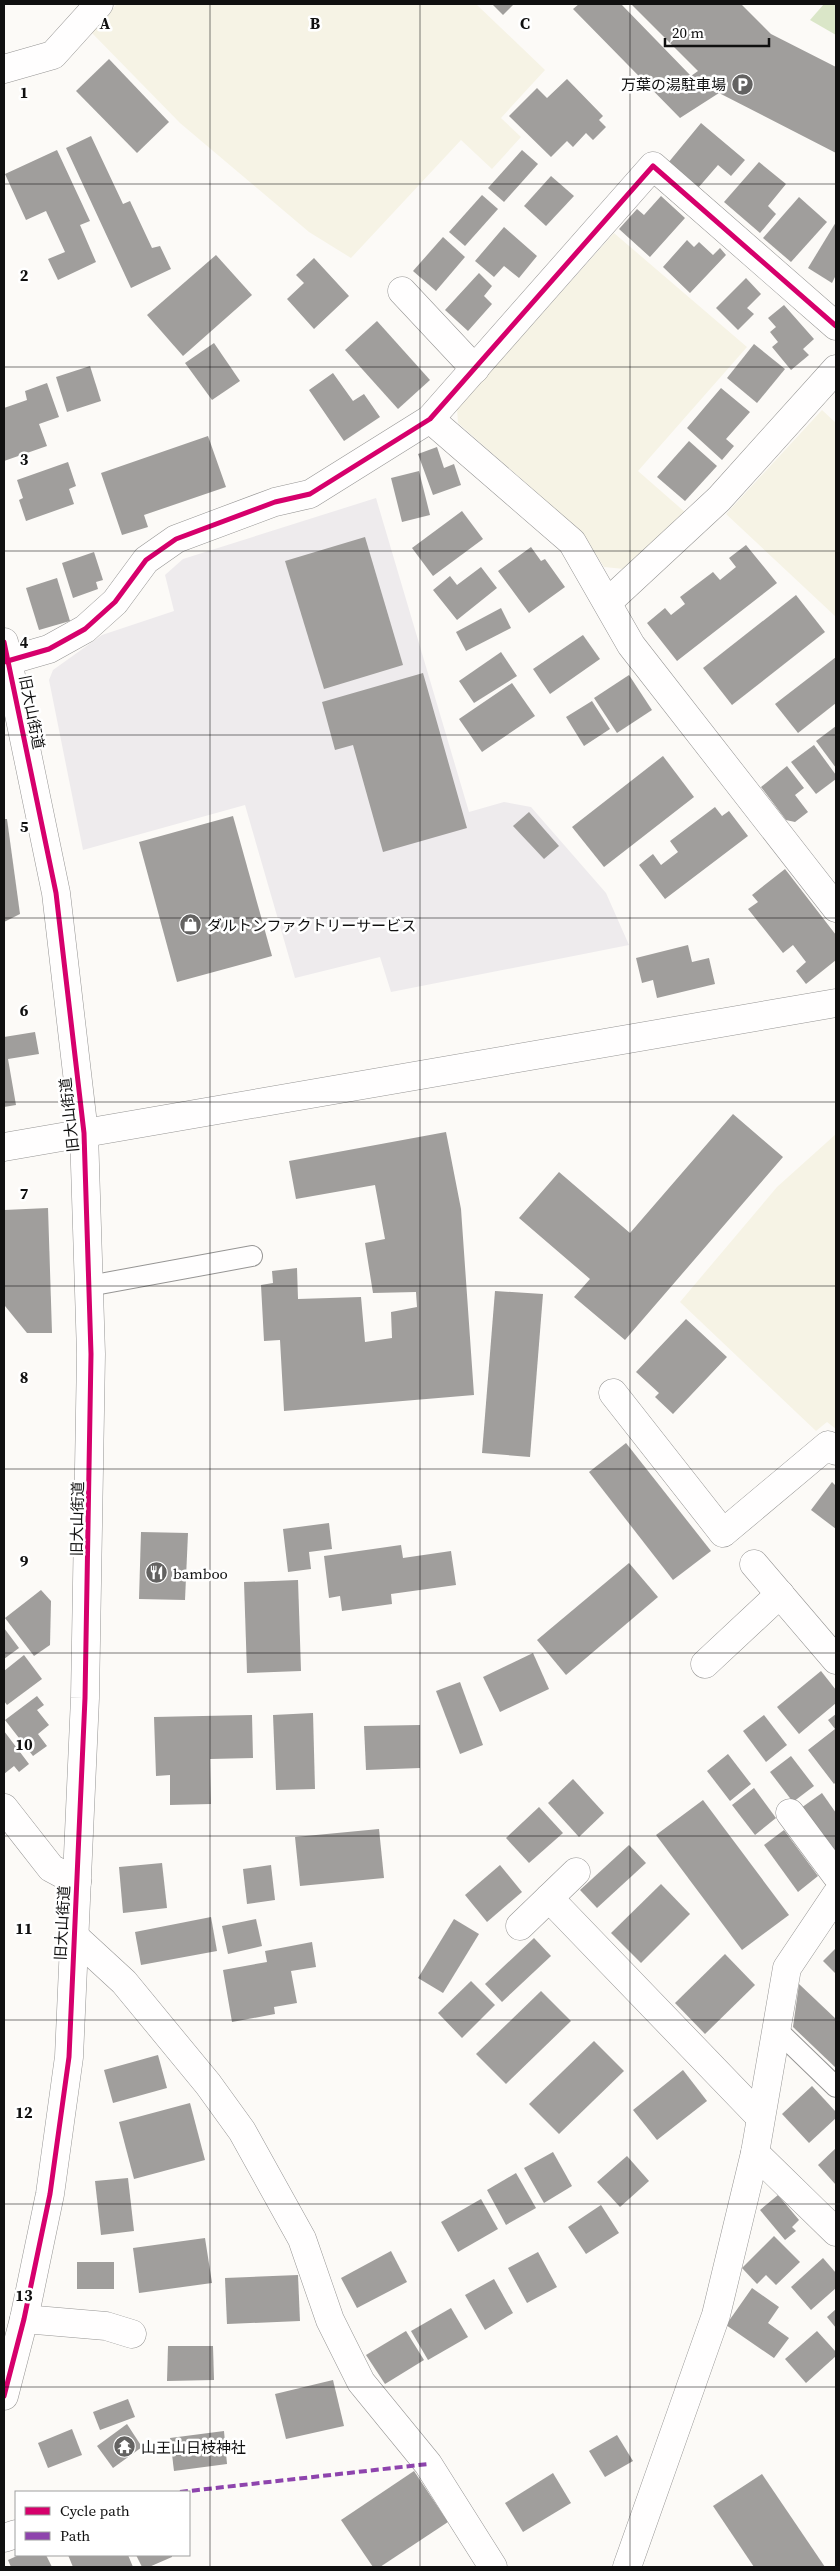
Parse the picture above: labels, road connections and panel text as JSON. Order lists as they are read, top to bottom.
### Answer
{
  "streets": {
    "street": ["旧大山街道"]
  },
  "places": {
    "parking": ["万葉の湯駐車場"],
    "shop": ["ダルトンファクトリーサービス"],
    "restaurant": ["bamboo"],
    "temple": ["山王山日枝神社"]
  },
  "legend": ["Cycle path", "Path"],
  "scale_bar": "20 m",
  "grid": {
    "columns": ["A", "B", "C"],
    "rows": [
      "1",
      "2",
      "3",
      "4",
      "5",
      "6",
      "7",
      "8",
      "9",
      "10",
      "11",
      "12",
      "13"
    ]
  }
}
